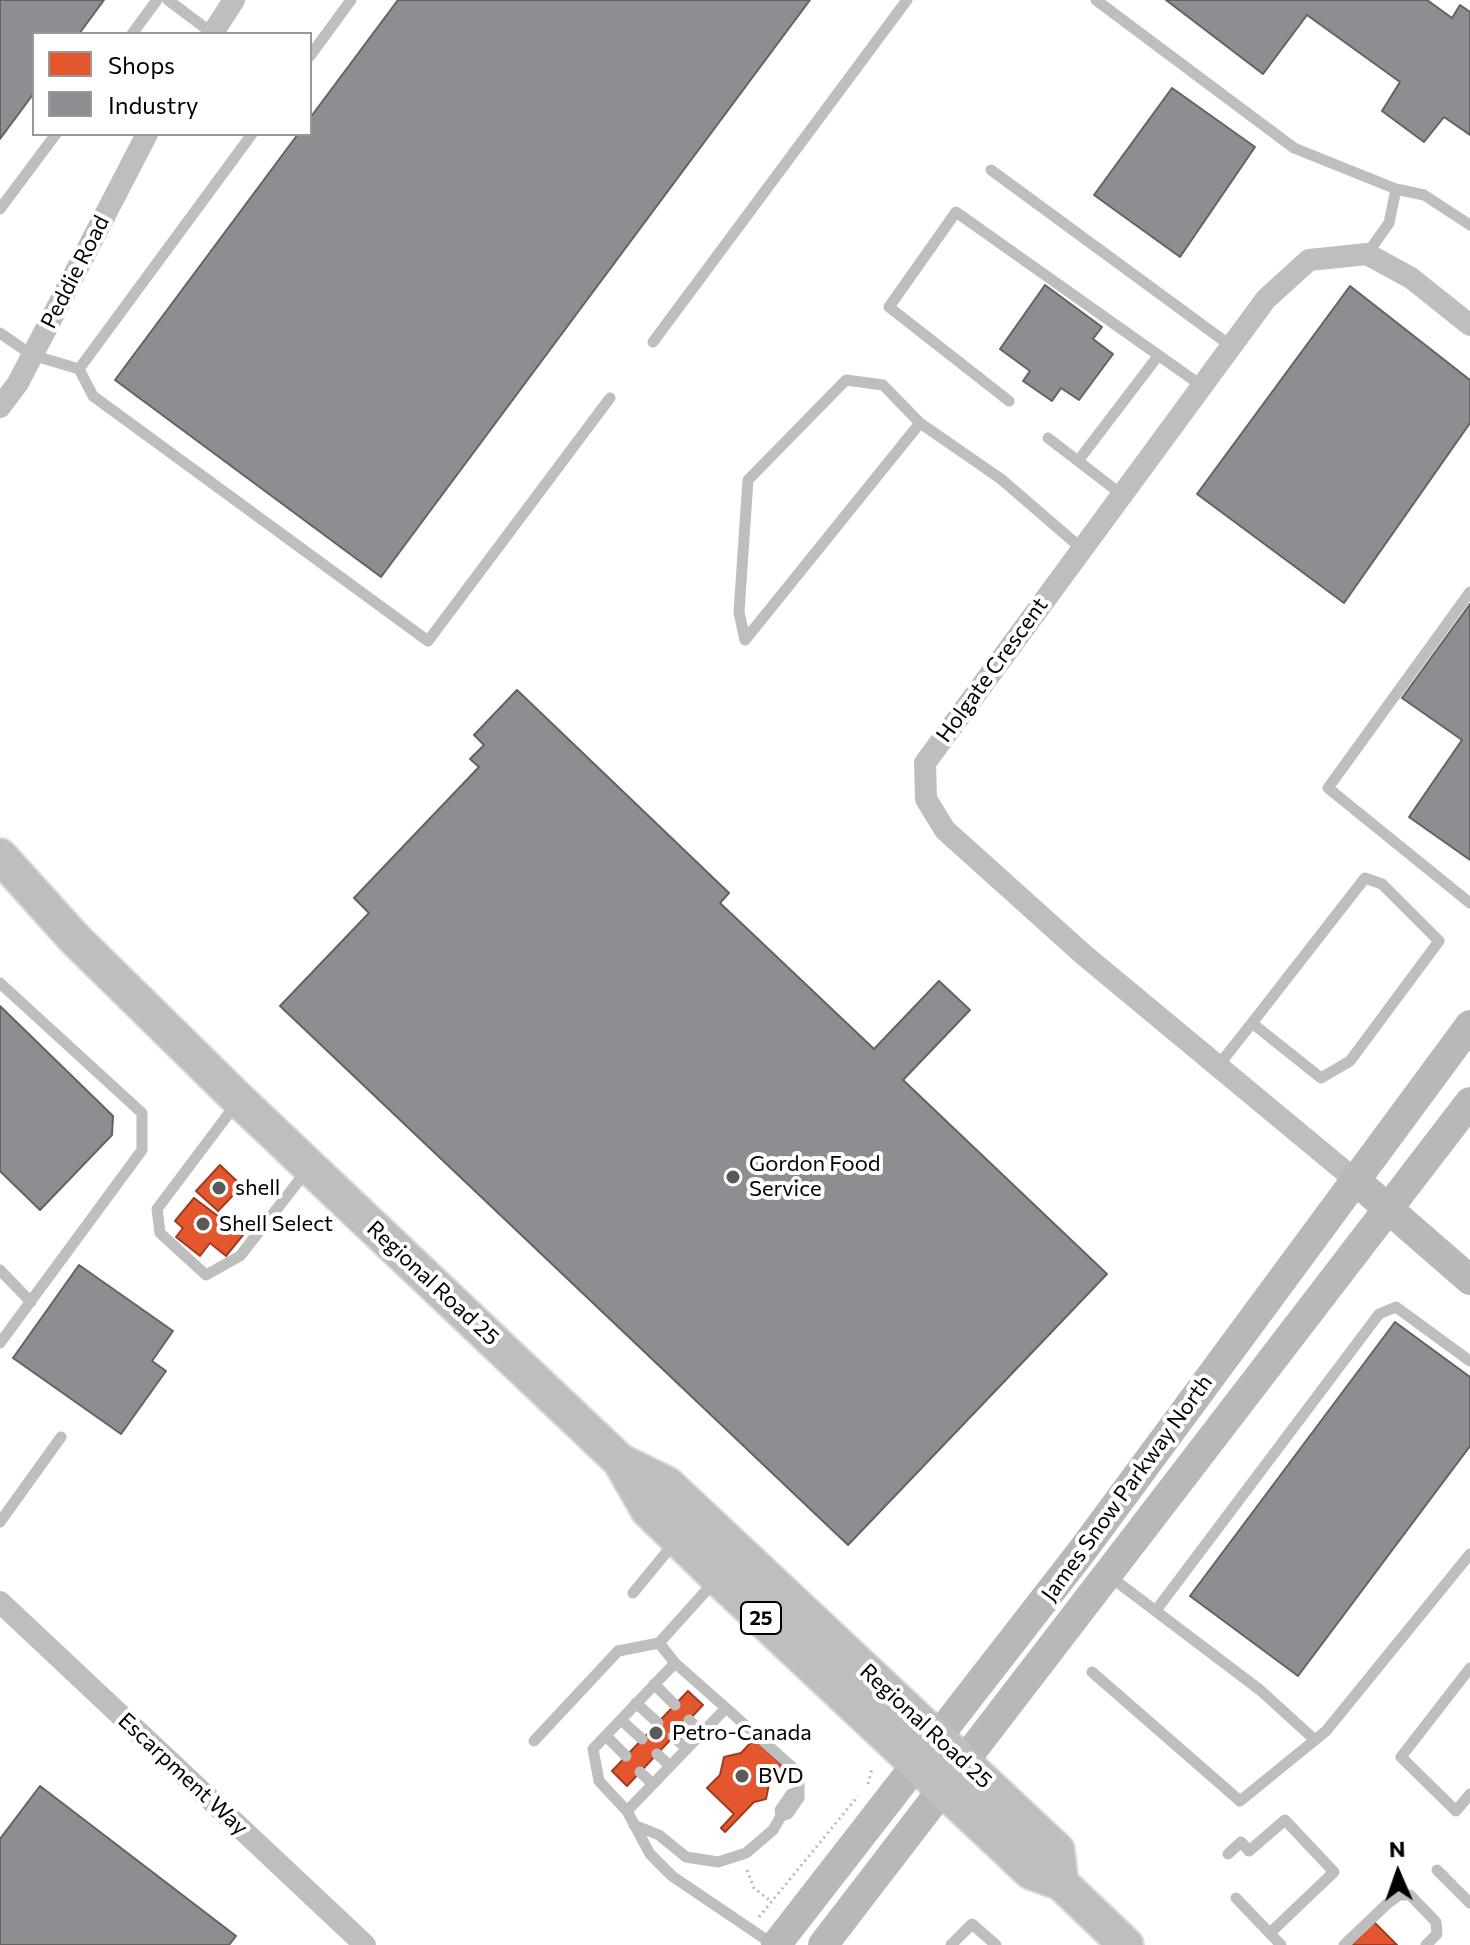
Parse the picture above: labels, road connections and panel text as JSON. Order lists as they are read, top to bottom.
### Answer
{
  "streets": {
    "main road": ["Regional Road 25", "James Snow Parkway North", "25"],
    "street": ["Peddie Road", "Holgate Crescent", "Escarpment Way"]
  },
  "crossings": [
    ["Holgate Crescent", "James Snow Parkway North"],
    ["Regional Road 25", "James Snow Parkway North"]
  ],
  "places": [
    "Gordon Food Service",
    "shell",
    "Shell Select",
    "Petro-Canada",
    "BVD"
  ],
  "legend": ["Shops", "Industry"],
  "north": "top"
}
